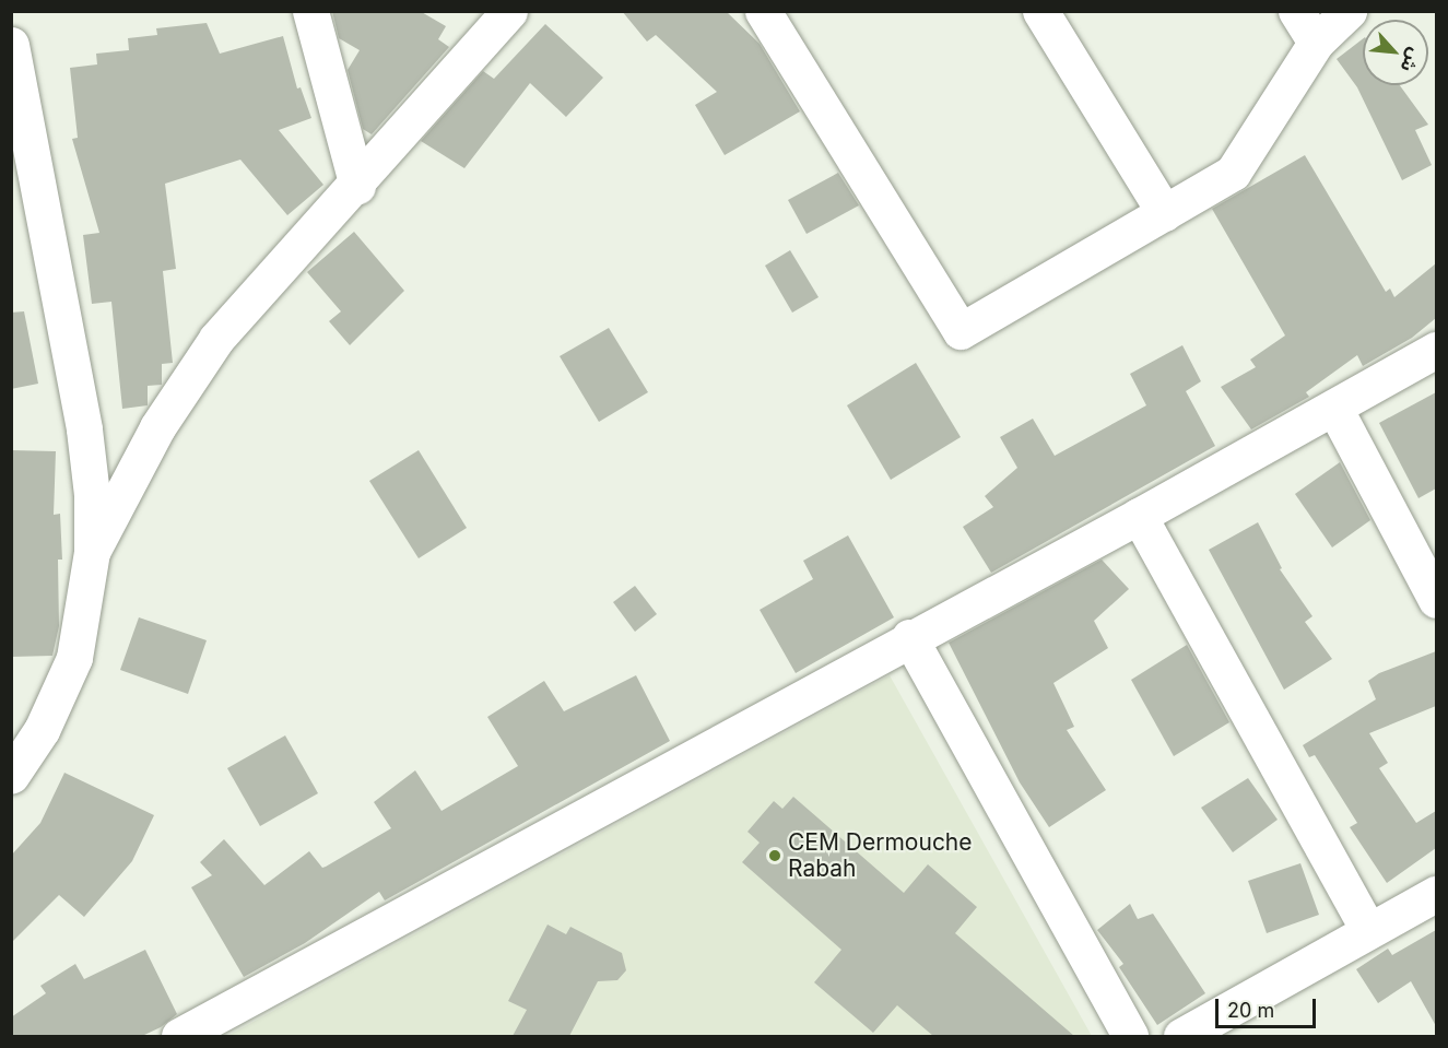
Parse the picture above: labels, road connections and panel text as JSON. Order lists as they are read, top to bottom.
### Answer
{
  "places": ["CEM Dermouche Rabah"],
  "scale_bar": "20 m",
  "north": "bottom right"
}
